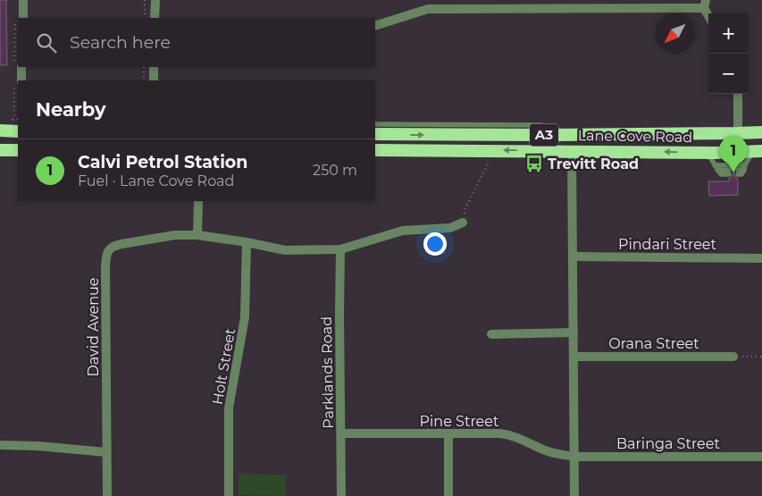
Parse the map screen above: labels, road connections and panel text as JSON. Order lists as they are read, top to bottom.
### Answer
{
  "streets": {
    "highway": ["A3", "Lane Cove Road"],
    "street": [
      "Pindari Street",
      "David Avenue",
      "Orana Street",
      "Holt Street",
      "Parklands Road",
      "Pine Street",
      "Baringa Street"
    ]
  },
  "crossings": [
    ["Parklands Road", "Pine Street"],
    ["Pine Street", "Baringa Street"]
  ],
  "places": {
    "bus stop": ["Trevitt Road"]
  },
  "north": "bottom left",
  "page": {
    "map_buttons": ["+", "−"],
    "search": "Search here",
    "heading": "Nearby",
    "pins": "1",
    "list": [
      {
        "mark": "1",
        "name": "Calvi Petrol Station",
        "note": "Fuel · Lane Cove Road",
        "value": "250 m"
      }
    ]
  }
}
